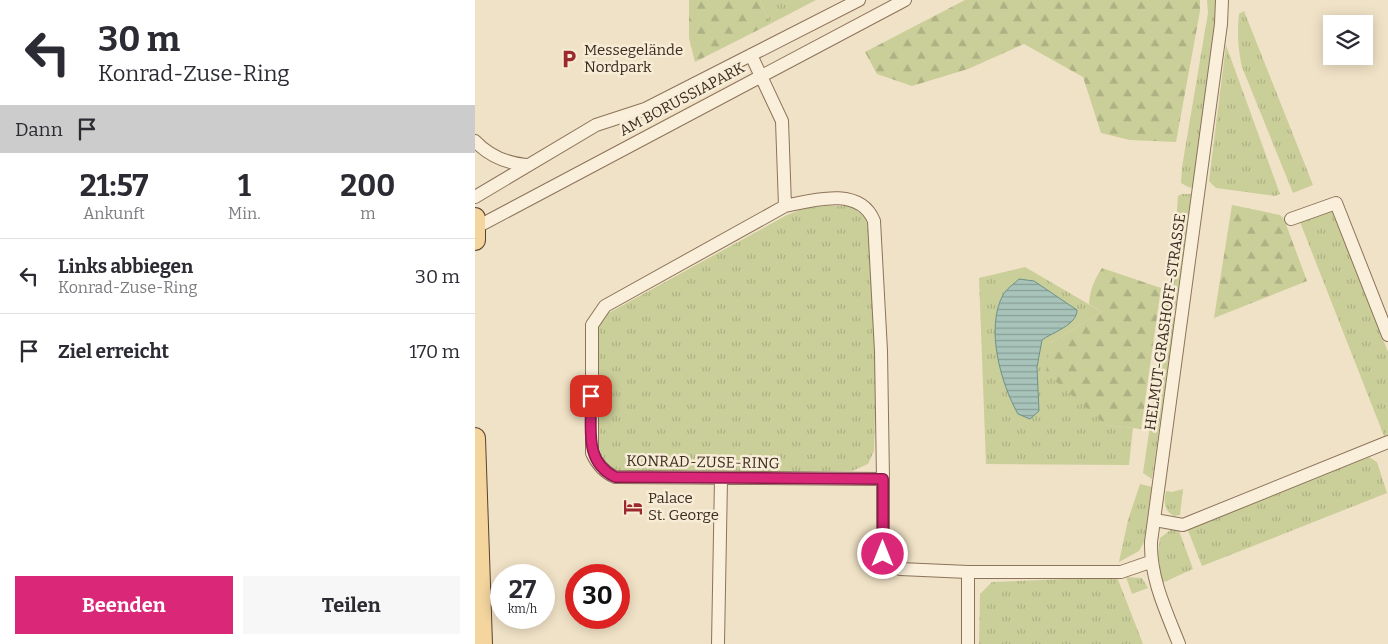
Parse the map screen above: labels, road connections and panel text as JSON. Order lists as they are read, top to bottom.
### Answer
{
  "streets": {
    "street": ["AM BORUSSIAPARK", "HELMUT-GRASHOFF-STRASSE", "KONRAD-ZUSE-RING"]
  },
  "crossings": [
    ["HELMUT-GRASHOFF-STRASSE", "KONRAD-ZUSE-RING"]
  ],
  "places": {
    "parking": ["Messegelände Nordpark"],
    "hotel": ["Palace St. George"]
  },
  "page": {
    "turn": ["30 m", "Konrad-Zuse-Ring"],
    "then": "Dann",
    "eta": [
      "21:57",
      "Ankunft",
      "1",
      "Min.",
      "200",
      "m"
    ],
    "list": [
      {
        "name": "Links abbiegen",
        "note": "Konrad-Zuse-Ring",
        "value": "30 m"
      },
      {
        "name": "Ziel erreicht",
        "value": "170 m"
      }
    ],
    "speed": "27 km/h",
    "limit": "30",
    "buttons": ["Beenden", "Teilen"]
  }
}
